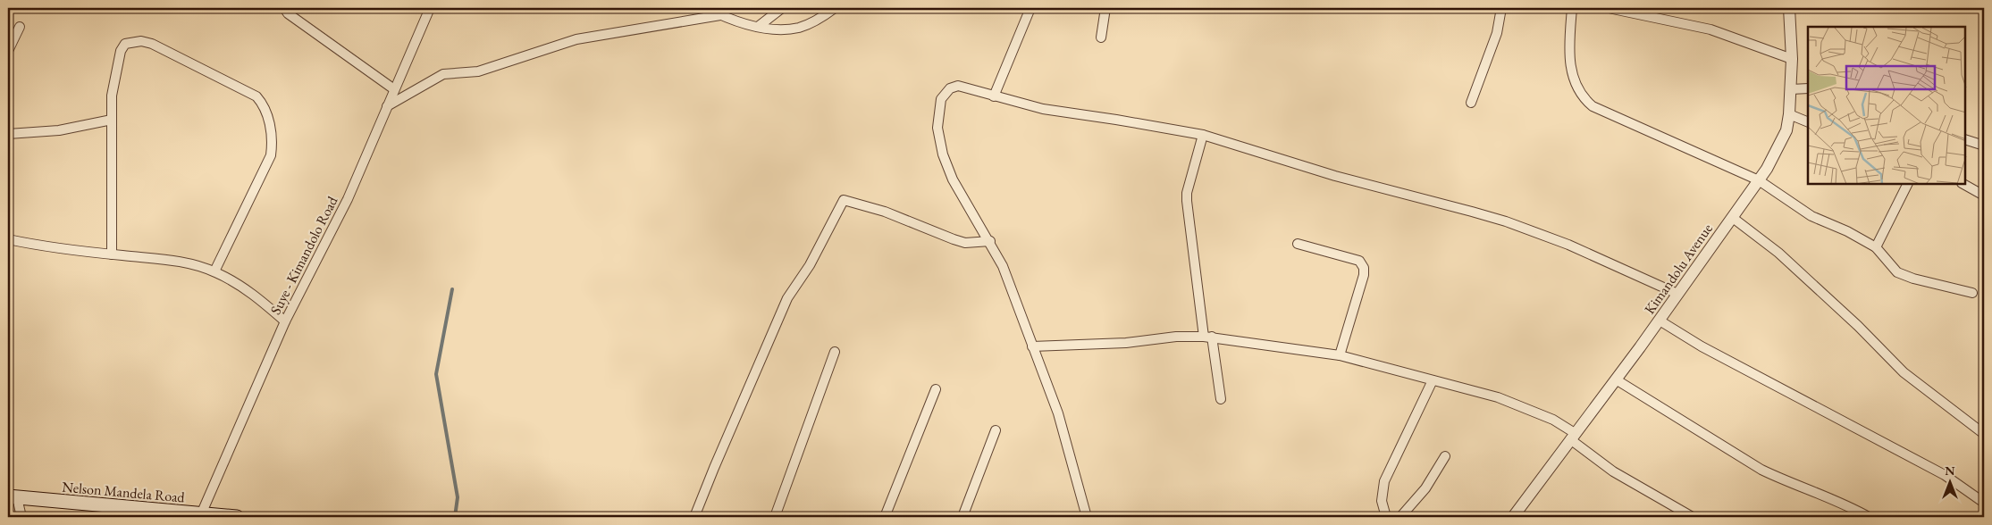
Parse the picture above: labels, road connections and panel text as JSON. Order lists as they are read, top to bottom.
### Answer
{
  "streets": {
    "main road": ["Nelson Mandela Road"],
    "street": ["Suye - Kimandolo Road", "Kimandolu Avenue"]
  },
  "crossings": [
    ["Suye - Kimandolo Road", "Nelson Mandela Road"]
  ],
  "north": "top"
}
